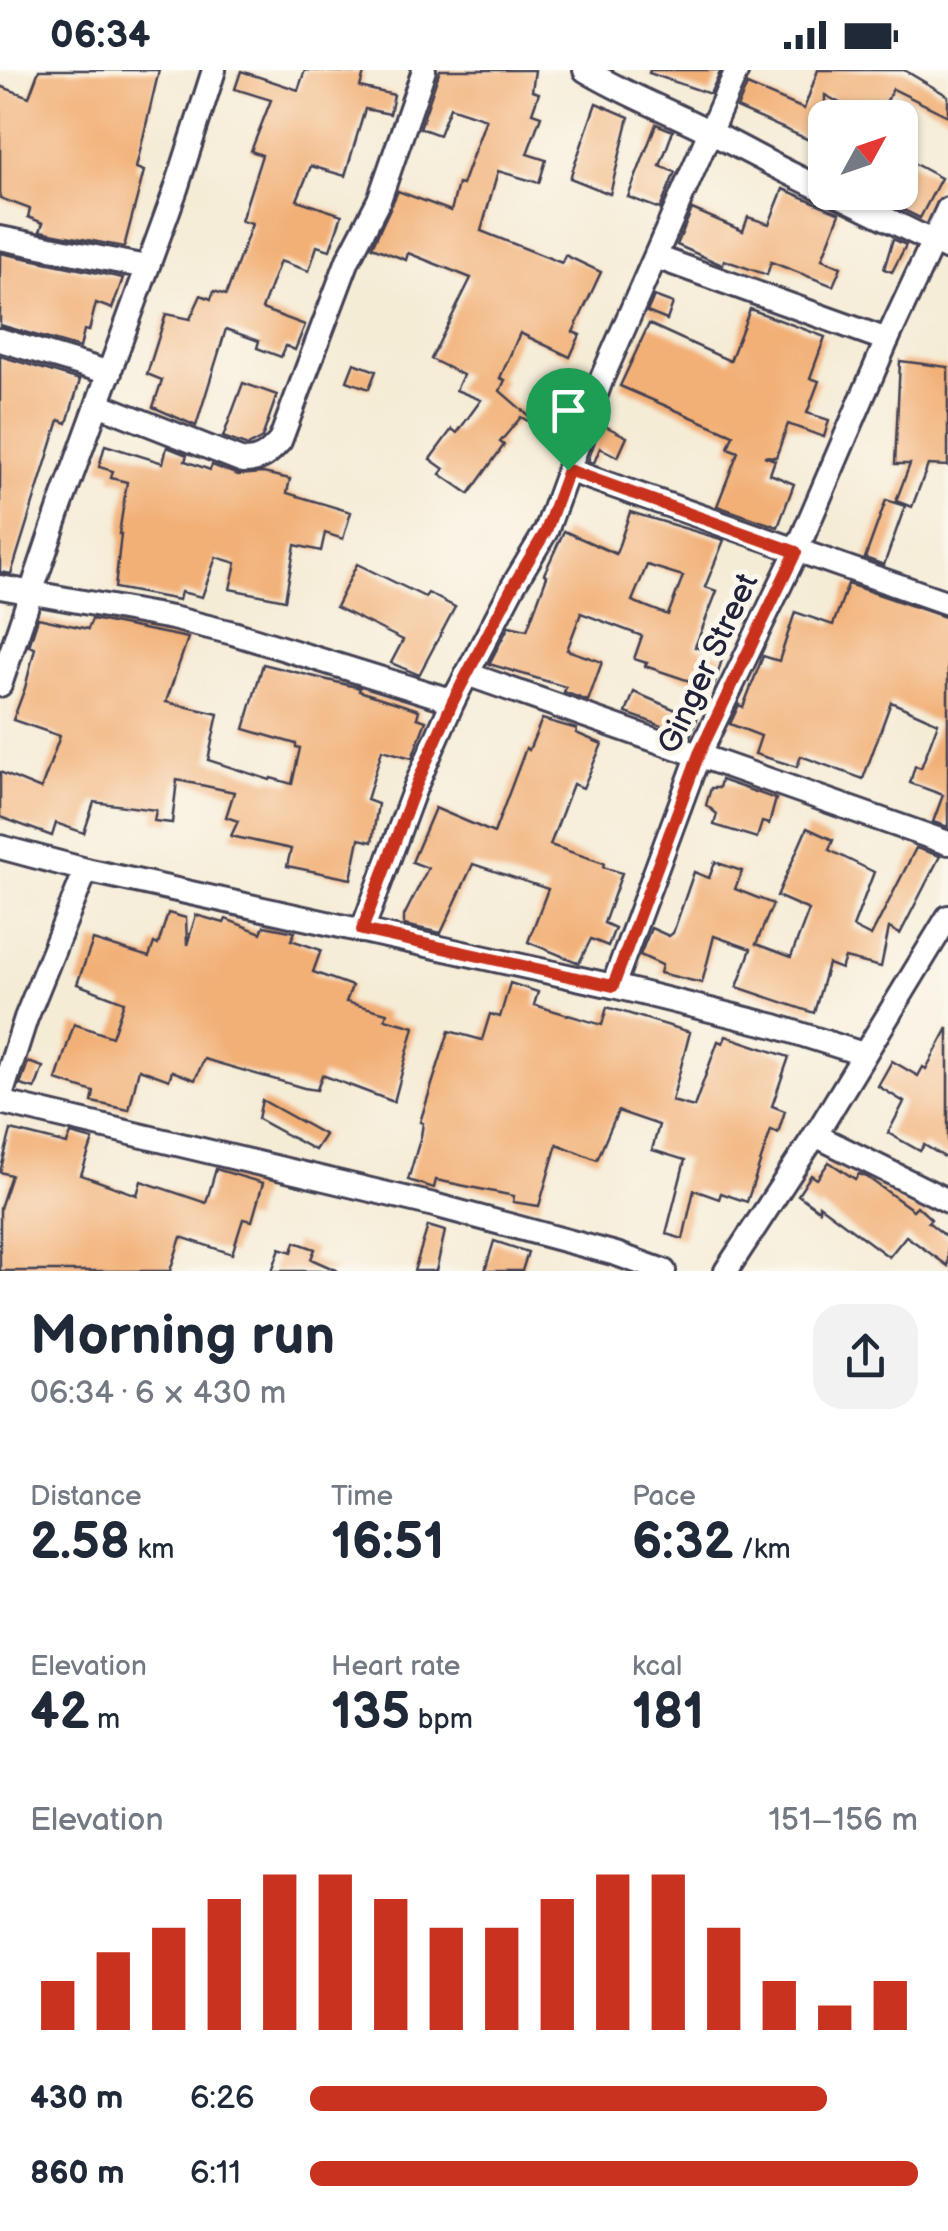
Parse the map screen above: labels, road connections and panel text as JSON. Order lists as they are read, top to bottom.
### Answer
{
  "streets": {
    "street": ["Ginger Street"]
  },
  "north": "top right",
  "page": {
    "status": "06:34",
    "heading": ["Morning run", "06:34 · 6 × 430 m"],
    "stats": [
      ["Distance", "2.58 km"],
      ["Time", "16:51"],
      ["Pace", "6:32 /km"],
      ["Elevation", "42 m"],
      ["Heart rate", "135 bpm"],
      ["kcal", "181"]
    ],
    "chart": ["Elevation", "151–156 m"],
    "list": [
      {
        "name": "430 m",
        "note": "6:26"
      },
      {
        "name": "860 m",
        "note": "6:11"
      }
    ]
  }
}
